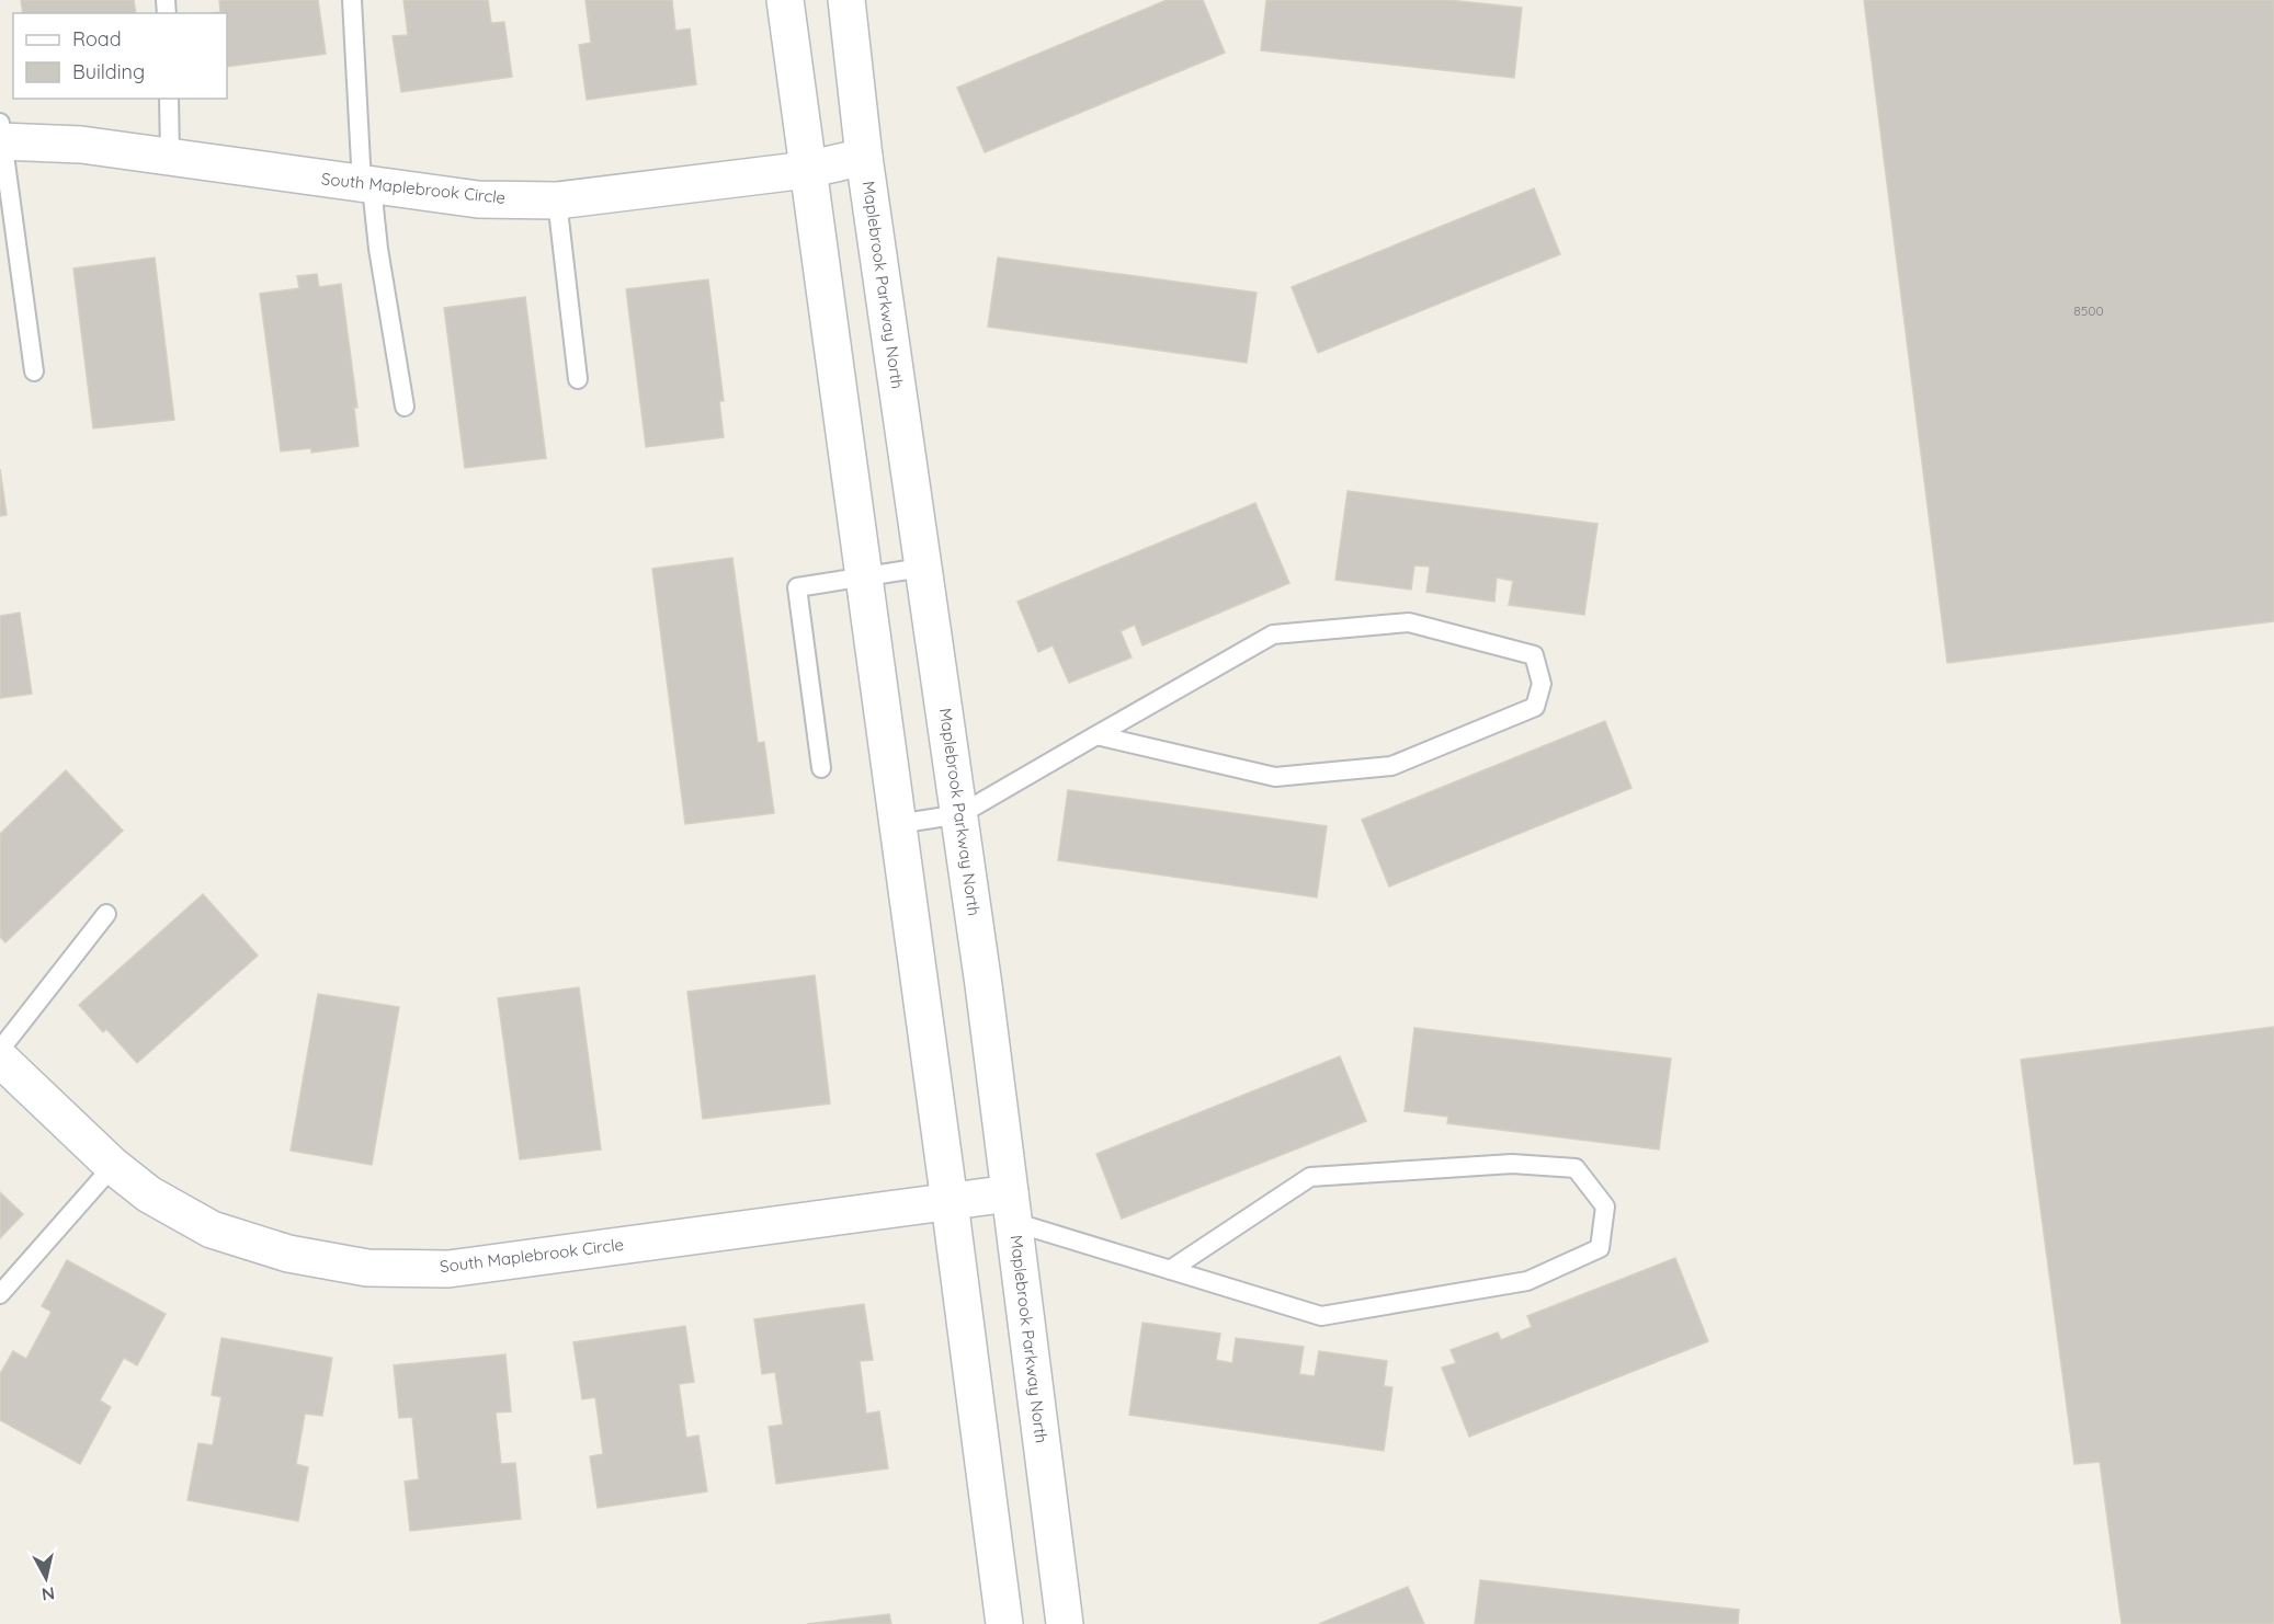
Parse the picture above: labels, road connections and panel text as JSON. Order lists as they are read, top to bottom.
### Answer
{
  "streets": {
    "street": ["South Maplebrook Circle", "Maplebrook Parkway North"]
  },
  "crossings": [
    ["South Maplebrook Circle", "Maplebrook Parkway North"]
  ],
  "house_numbers": ["8500"],
  "legend": ["Road", "Building"],
  "north": "bottom"
}
